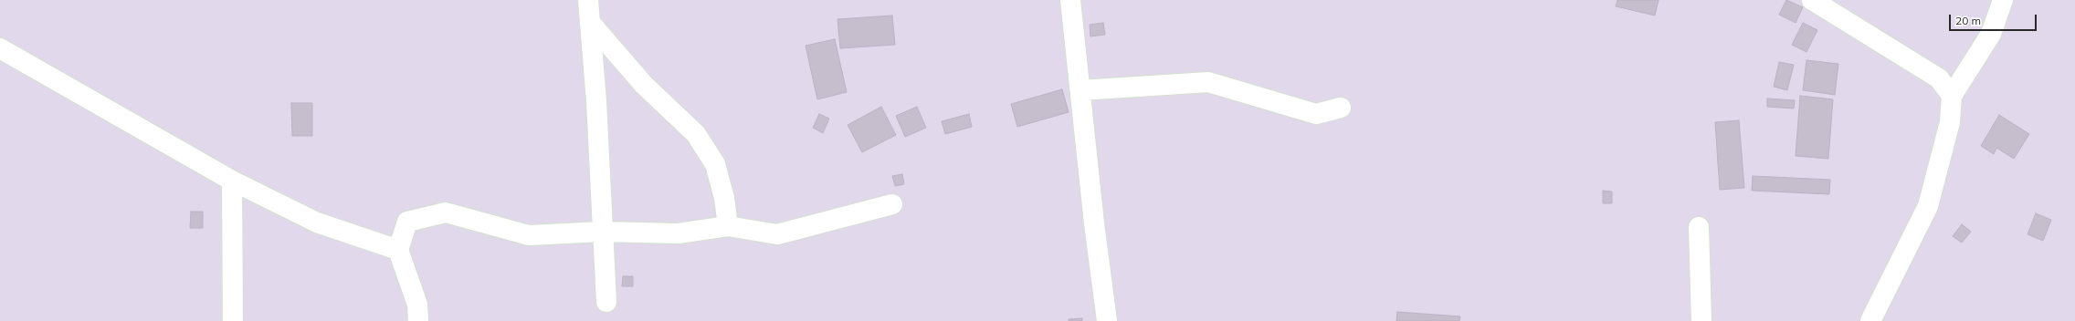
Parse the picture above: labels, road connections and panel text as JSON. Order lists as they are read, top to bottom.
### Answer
{
  "scale_bar": "20 m"
}
